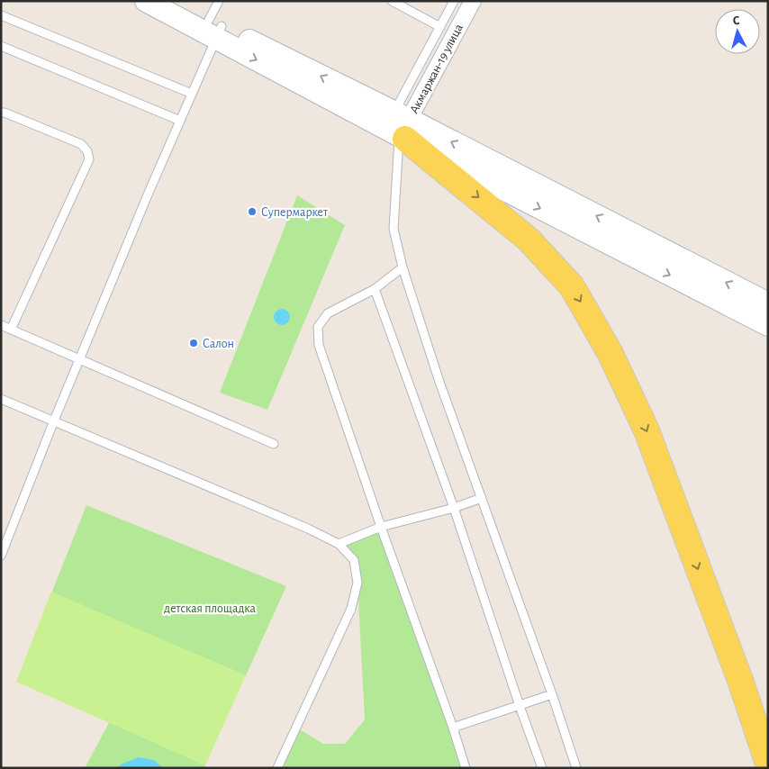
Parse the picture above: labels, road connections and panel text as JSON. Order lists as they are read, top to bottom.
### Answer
{
  "streets": {
    "street": ["Акмаржан-19 улица"]
  },
  "parks": ["детская площадка"],
  "places": ["Супермаркет", "Салон"],
  "north": "top"
}
